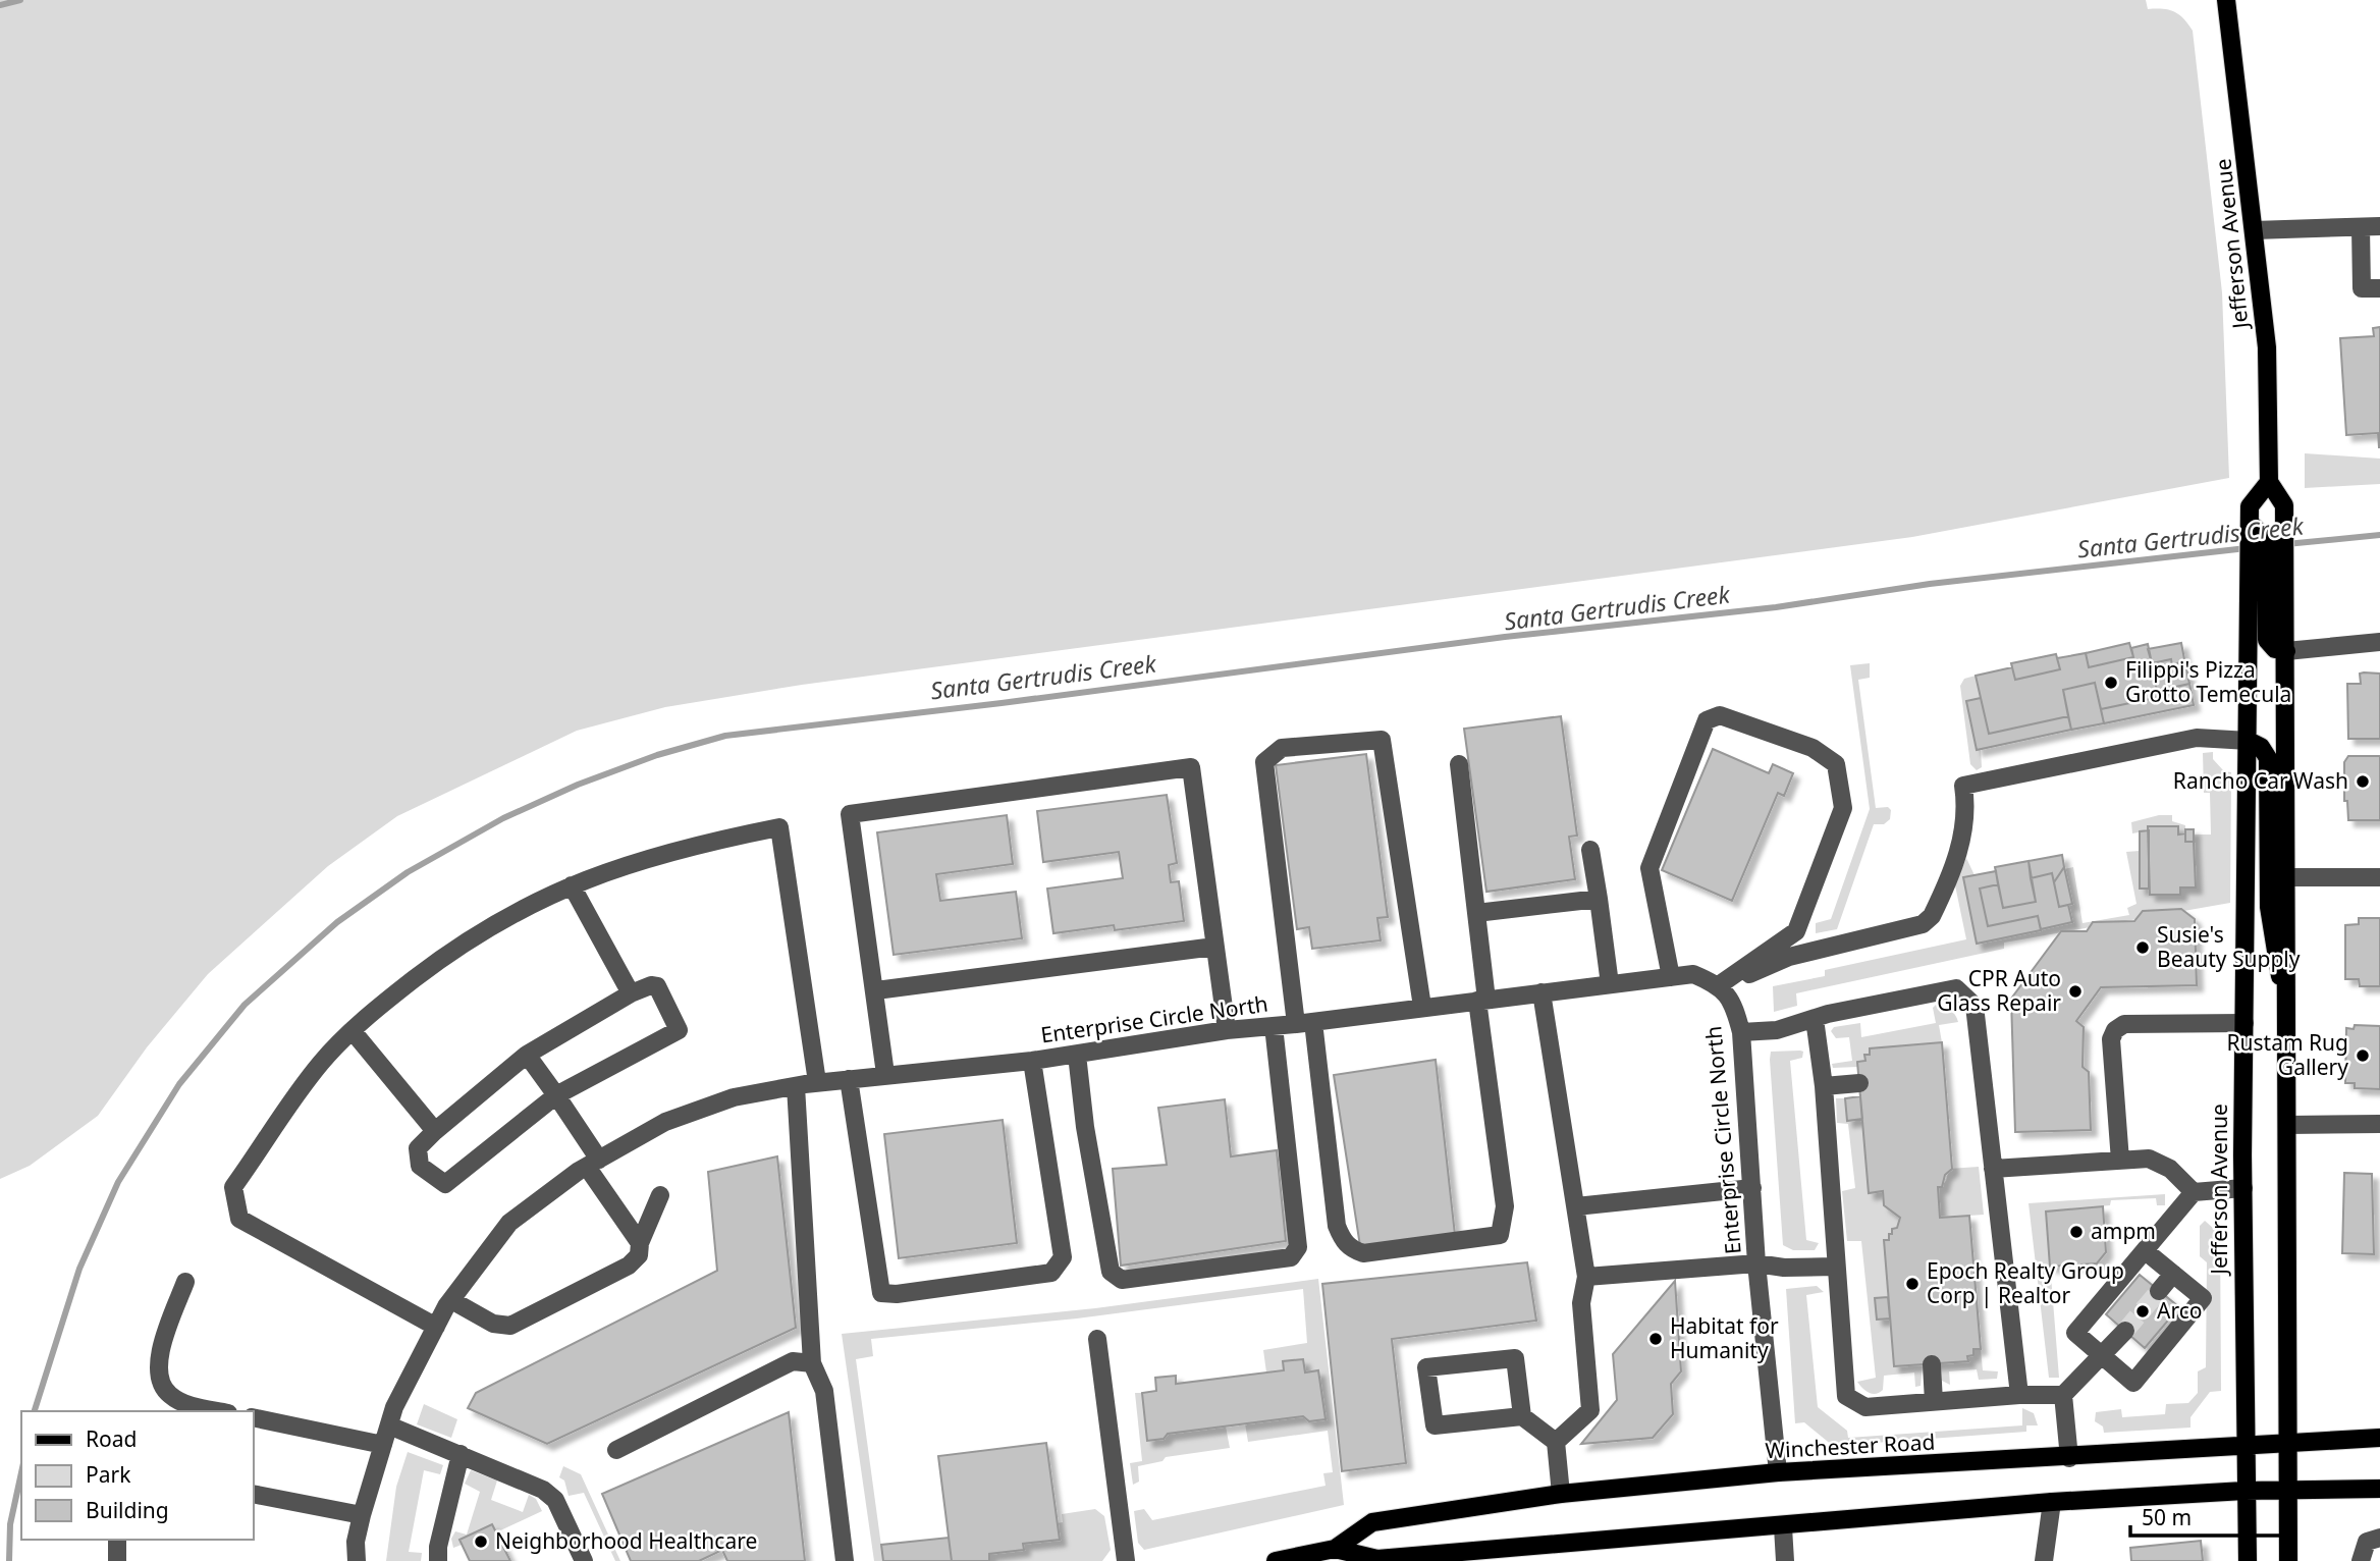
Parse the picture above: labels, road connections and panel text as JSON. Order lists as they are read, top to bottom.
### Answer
{
  "streets": {
    "main road": ["Jefferson Avenue", "Winchester Road"],
    "street": ["Enterprise Circle North"]
  },
  "crossings": [
    ["Jefferson Avenue", "Winchester Road"],
    ["Enterprise Circle North", "Winchester Road"]
  ],
  "water": ["Santa Gertrudis Creek"],
  "places": [
    "Filippi's Pizza Grotto Temecula",
    "Rancho Car Wash",
    "Susie's Beauty Supply",
    "CPR Auto Glass Repair",
    "Rustam Rug Gallery",
    "ampm",
    "Epoch Realty Group Corp | Realtor",
    "Arco",
    "Habitat for Humanity",
    "Neighborhood Healthcare"
  ],
  "legend": ["Road", "Park", "Building"],
  "scale_bar": "50 m"
}
